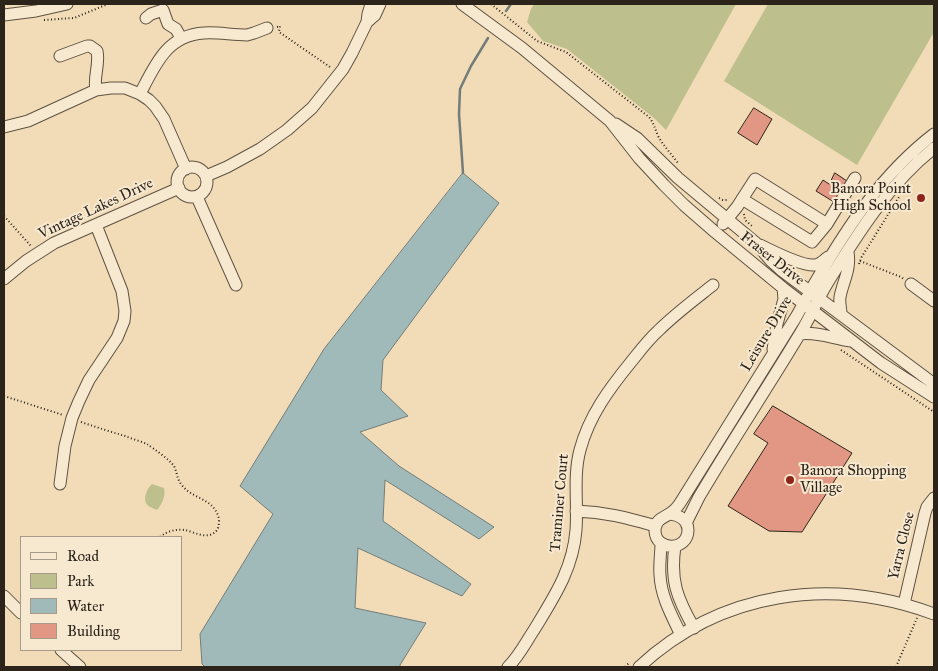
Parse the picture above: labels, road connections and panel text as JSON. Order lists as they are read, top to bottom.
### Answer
{
  "streets": {
    "street": [
      "Vintage Lakes Drive",
      "Fraser Drive",
      "Leisure Drive",
      "Traminer Court",
      "Yarra Close"
    ]
  },
  "crossings": [
    ["Fraser Drive", "Leisure Drive"]
  ],
  "places": ["Banora Point High School", "Banora Shopping Village"],
  "legend": [
    "Road",
    "Park",
    "Water",
    "Building"
  ]
}
